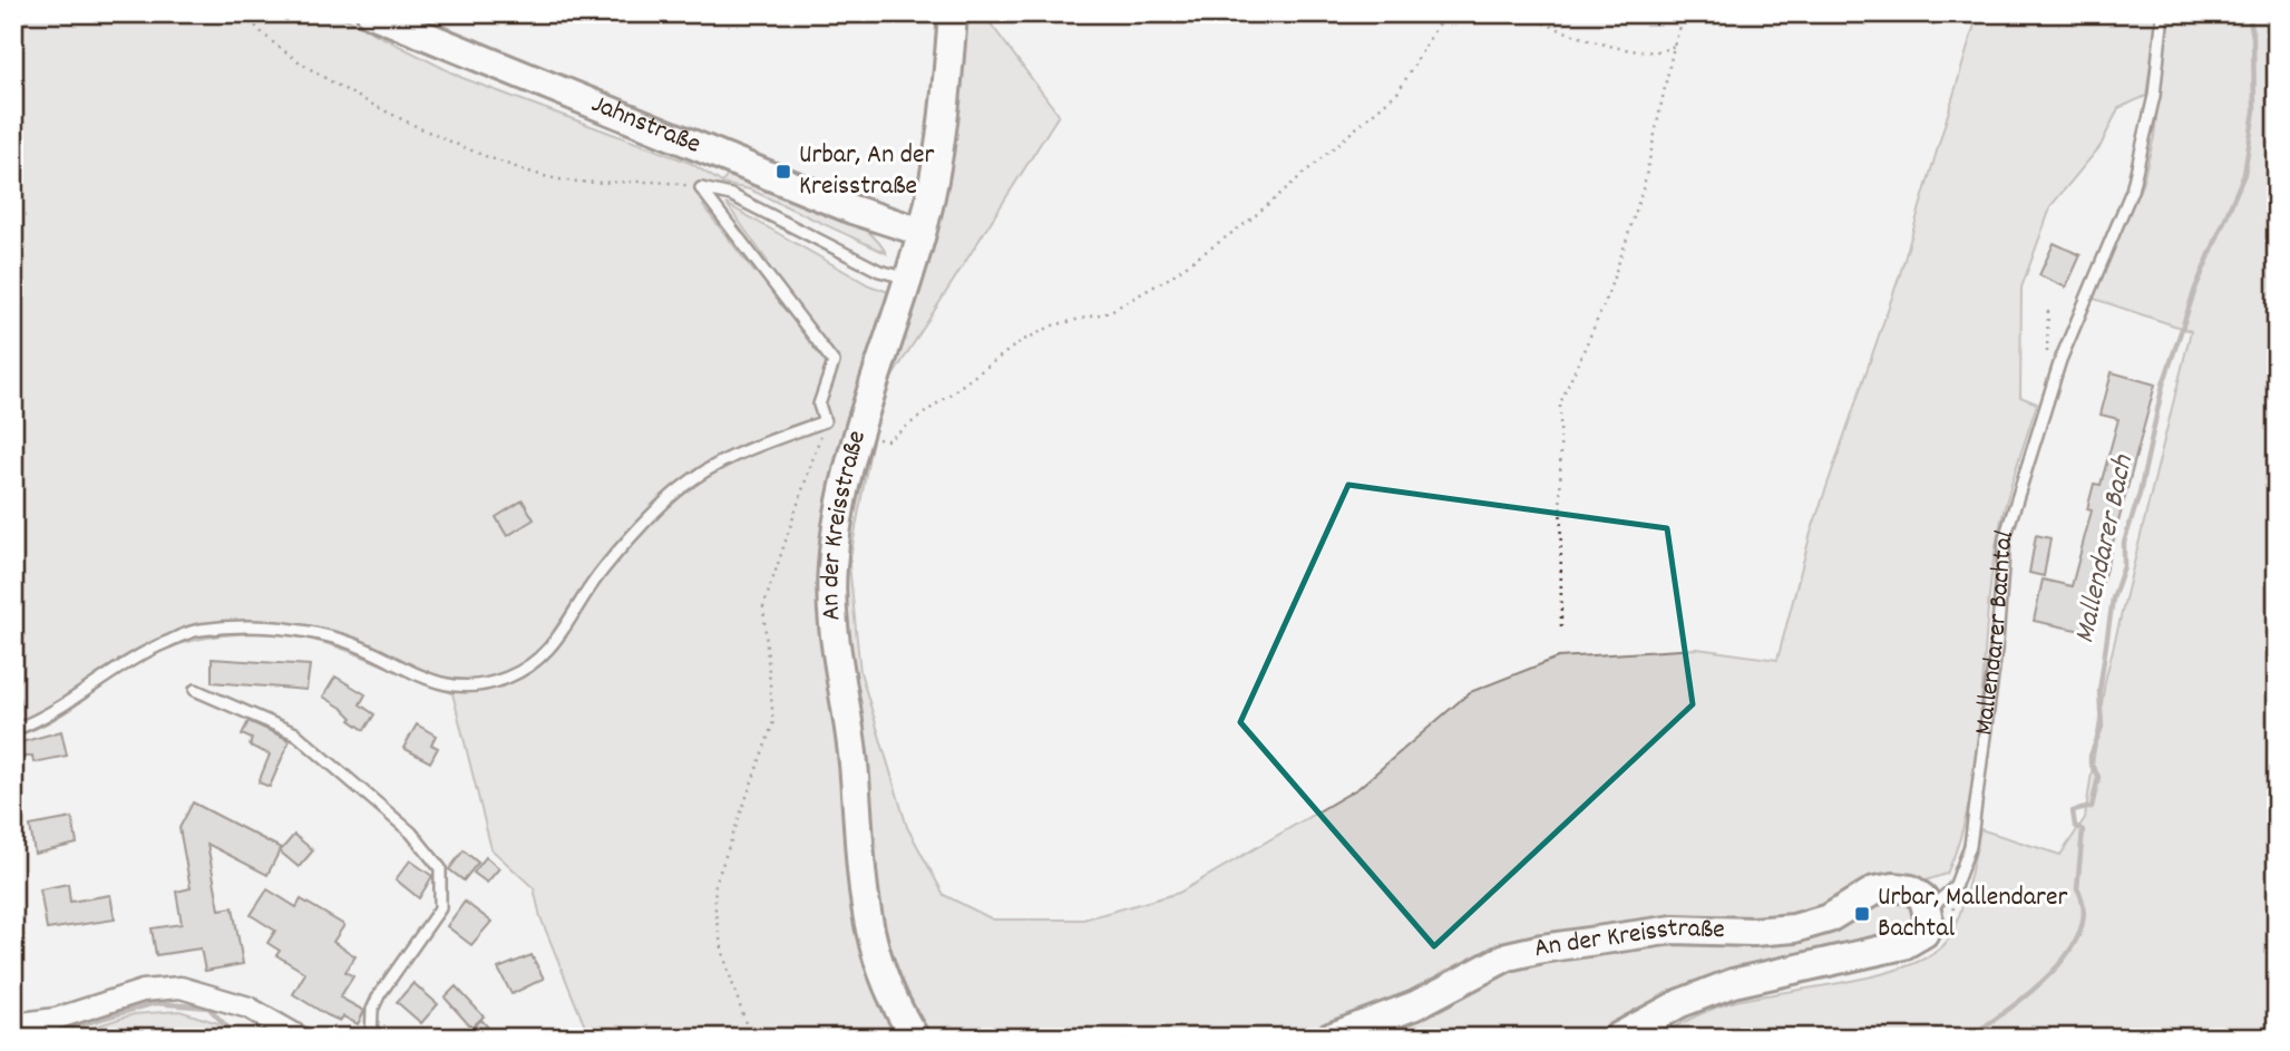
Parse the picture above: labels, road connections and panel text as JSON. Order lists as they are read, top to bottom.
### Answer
{
  "streets": {
    "street": ["Jahnstraße", "An der Kreisstraße", "Mallendarer Bachtal"]
  },
  "crossings": [
    ["Jahnstraße", "An der Kreisstraße"],
    ["An der Kreisstraße", "Mallendarer Bachtal"]
  ],
  "water": ["Mallendarer Bach"],
  "places": {
    "transit": ["Urbar, An der Kreisstraße", "Urbar, Mallendarer Bachtal"]
  }
}
